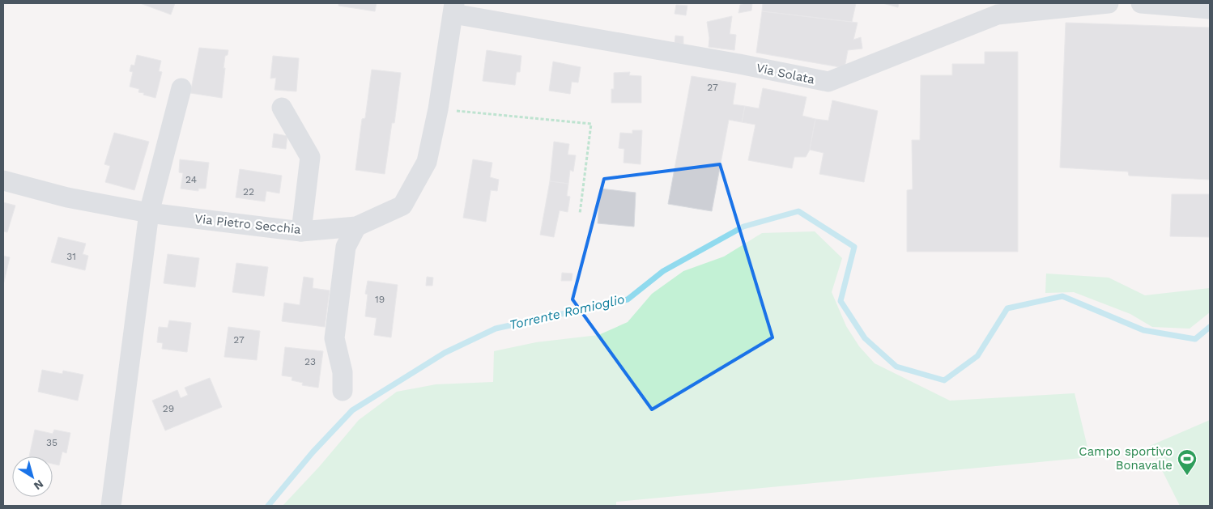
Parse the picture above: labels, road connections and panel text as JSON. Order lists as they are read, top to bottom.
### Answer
{
  "streets": {
    "street": ["Via Solata", "Via Pietro Secchia"]
  },
  "crossings": [
    ["Via Solata", "Via Pietro Secchia"]
  ],
  "water": ["Torrente Romioglio"],
  "places": {
    "sports": ["Campo sportivo Bonavalle"]
  },
  "house_numbers": [
    "27",
    "24",
    "22",
    "31",
    "19",
    "27",
    "23",
    "29",
    "35"
  ],
  "north": "bottom right"
}
